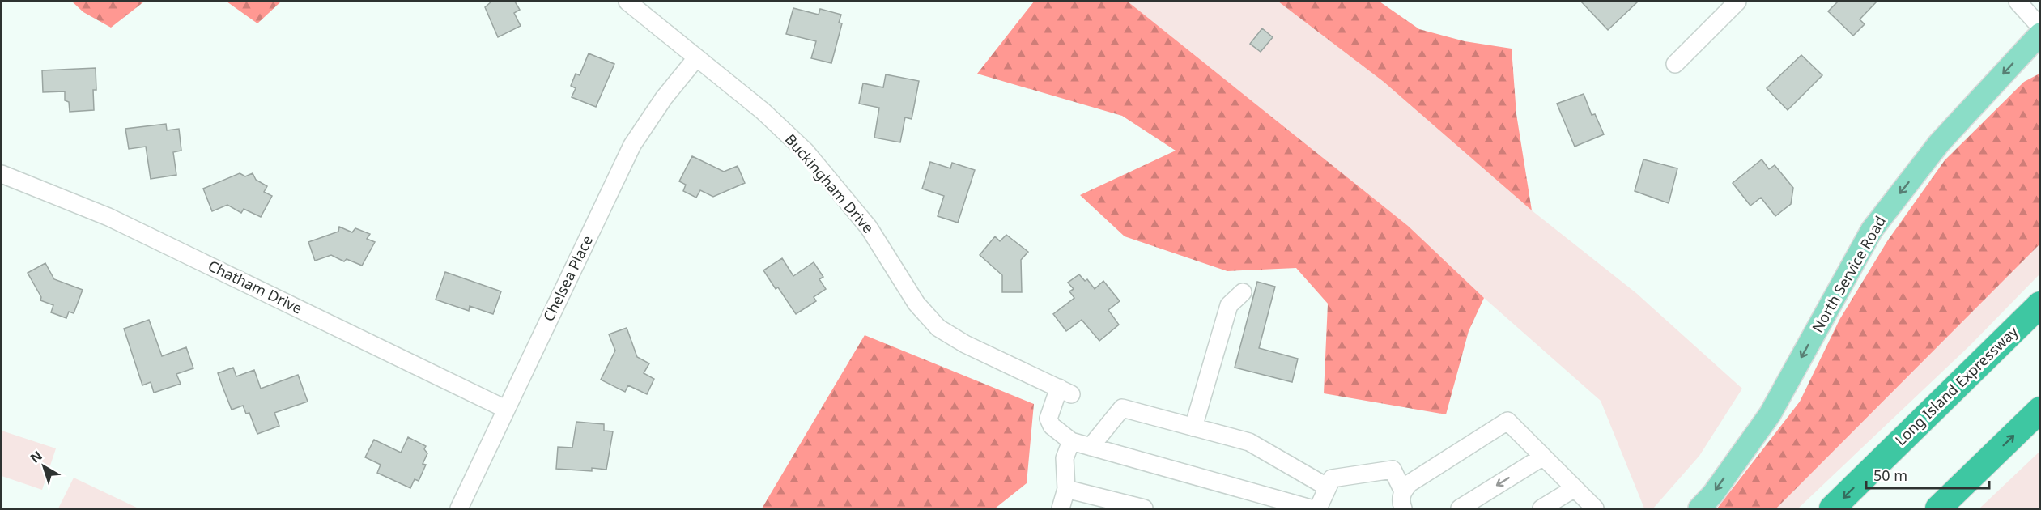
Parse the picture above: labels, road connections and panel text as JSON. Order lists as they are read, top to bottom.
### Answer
{
  "streets": {
    "highway": ["Long Island Expressway"],
    "main road": ["North Service Road"],
    "street": ["Buckingham Drive", "Chelsea Place", "Chatham Drive"]
  },
  "crossings": [
    ["Buckingham Drive", "Chelsea Place"],
    ["Chelsea Place", "Chatham Drive"]
  ],
  "one_way": ["North Service Road"],
  "scale_bar": "50 m",
  "north": "top left"
}
